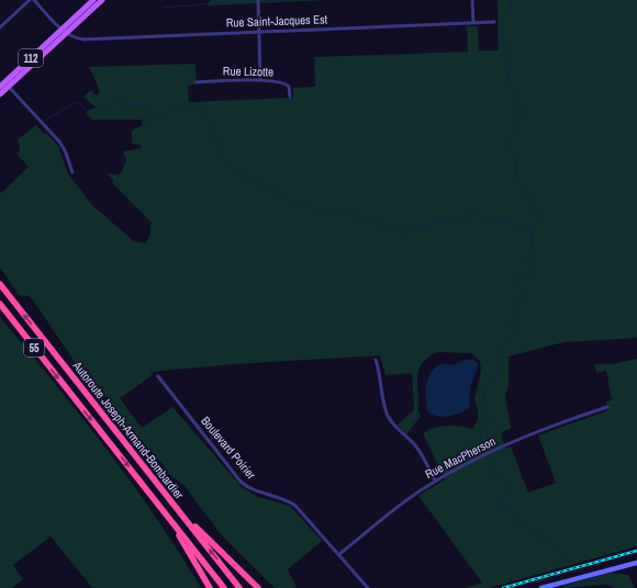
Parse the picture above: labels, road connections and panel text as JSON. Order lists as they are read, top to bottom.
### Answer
{
  "streets": {
    "highway": ["55", "Autoroute Joseph-Armand-Bombardier"],
    "main road": ["112"],
    "street": [
      "Rue Saint-Jacques Est",
      "Rue Lizotte",
      "Boulevard Poirier",
      "Rue MacPherson"
    ]
  },
  "crossings": [
    ["Rue Saint-Jacques Est", "112"],
    ["Boulevard Poirier", "Rue MacPherson"]
  ]
}
